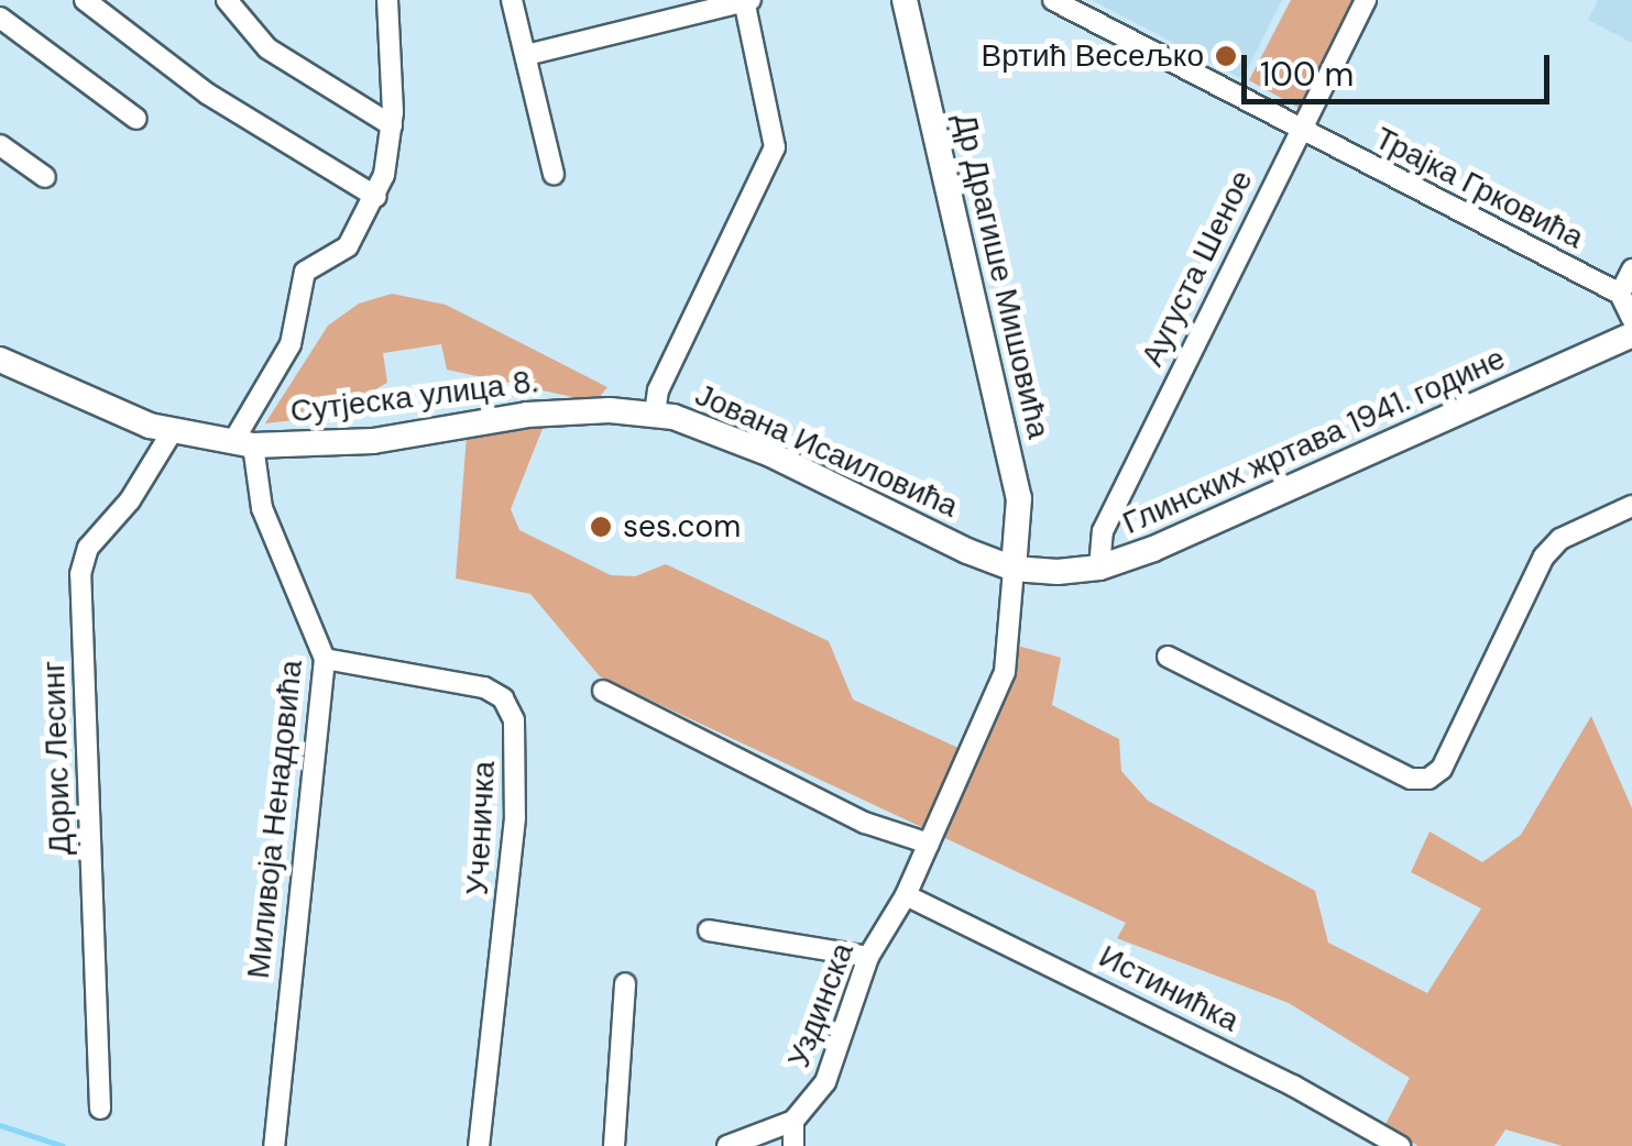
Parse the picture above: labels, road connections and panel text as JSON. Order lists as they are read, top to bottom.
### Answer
{
  "streets": {
    "street": [
      "Трајка Грковића",
      "Аугуста Шеное",
      "Др Драгише Мишовића",
      "Сутјеска улица 8.",
      "Глинских жртава 1941. године",
      "Јована Исаиловића",
      "Дорис Лесинг",
      "Миливоја Ненадовића",
      "Ученичка",
      "Истинићка",
      "Уздинска"
    ]
  },
  "crossings": [
    ["Трајка Грковића", "Аугуста Шеное"],
    ["Аугуста Шеное", "Глинских жртава 1941. године"],
    ["Др Драгише Мишовића", "Глинских жртава 1941. године"],
    ["Др Драгише Мишовића", "Јована Исаиловића"],
    ["Др Драгише Мишовића", "Уздинска"],
    ["Сутјеска улица 8.", "Јована Исаиловића"],
    ["Сутјеска улица 8.", "Дорис Лесинг"],
    ["Сутјеска улица 8.", "Миливоја Ненадовића"],
    ["Глинских жртава 1941. године", "Јована Исаиловића"],
    ["Глинских жртава 1941. године", "Уздинска"],
    ["Јована Исаиловића", "Уздинска"],
    ["Миливоја Ненадовића", "Ученичка"],
    ["Истинићка", "Уздинска"]
  ],
  "places": ["Вртић Весељко", "ses.com"],
  "scale_bar": "100 m"
}
